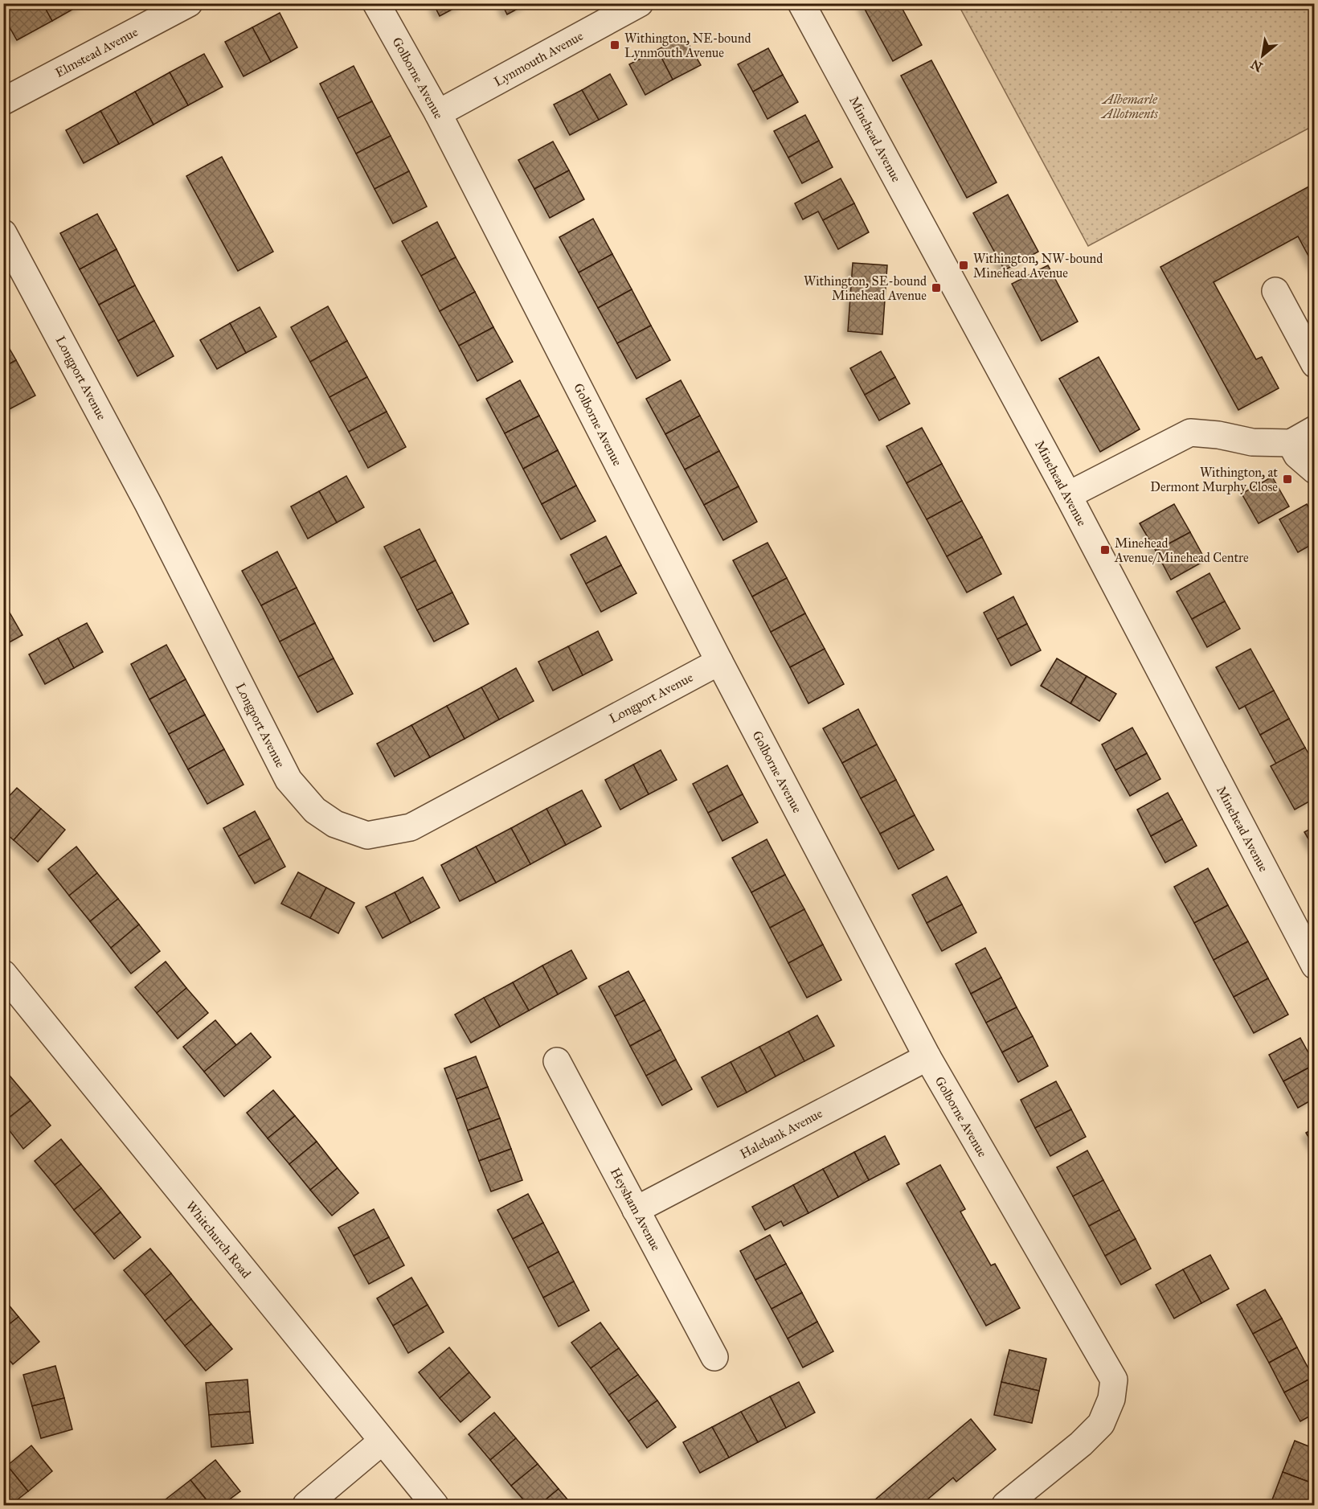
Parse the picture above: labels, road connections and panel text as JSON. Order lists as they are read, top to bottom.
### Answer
{
  "streets": {
    "street": [
      "Elmstead Avenue",
      "Lynmouth Avenue",
      "Golborne Avenue",
      "Minehead Avenue",
      "Longport Avenue",
      "Halebank Avenue",
      "Heysham Avenue",
      "Whitchurch Road"
    ]
  },
  "crossings": [
    ["Lynmouth Avenue", "Golborne Avenue"],
    ["Golborne Avenue", "Longport Avenue"],
    ["Golborne Avenue", "Halebank Avenue"],
    ["Halebank Avenue", "Heysham Avenue"]
  ],
  "parks": ["Albemarle Allotments"],
  "places": {
    "transit": [
      "Withington, NE-bound Lynmouth Avenue",
      "Withington, NW-bound Minehead Avenue",
      "Withington, SE-bound Minehead Avenue",
      "Withington, at Dermont Murphy Close",
      "Minehead Avenue/Minehead Centre"
    ]
  },
  "north": "bottom left"
}
